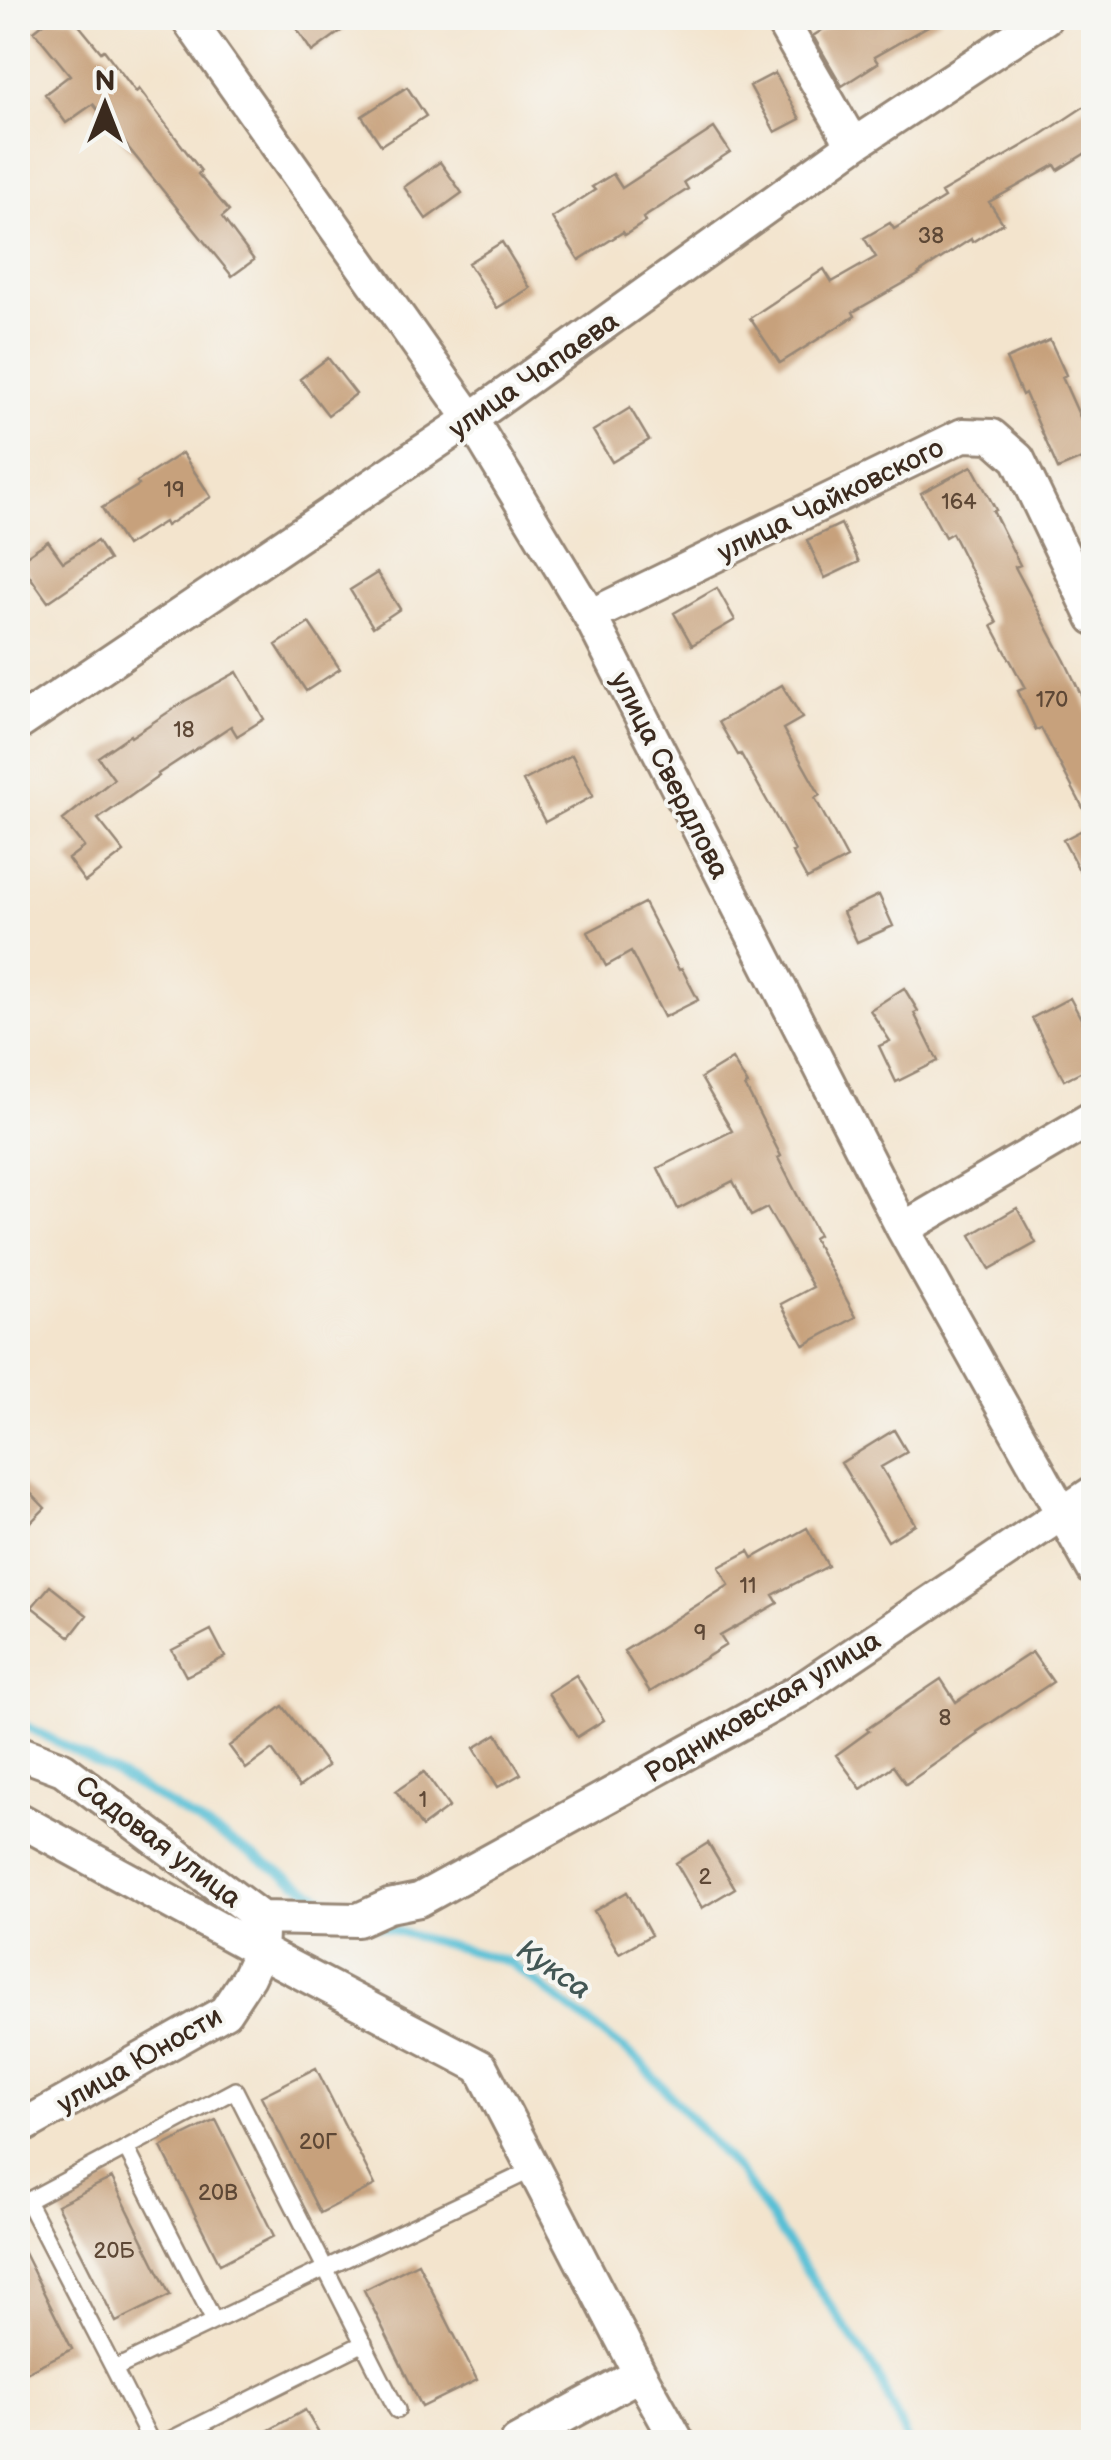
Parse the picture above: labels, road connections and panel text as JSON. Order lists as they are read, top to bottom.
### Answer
{
  "streets": {
    "street": [
      "улица Чапаева",
      "улица Чайковского",
      "улица Свердлова",
      "Родниковская улица",
      "Садовая улица",
      "улица Юности"
    ]
  },
  "crossings": [
    ["улица Чапаева", "улица Свердлова"],
    ["улица Чайковского", "улица Свердлова"],
    ["улица Свердлова", "Родниковская улица"],
    ["Родниковская улица", "Садовая улица"],
    ["Садовая улица", "улица Юности"]
  ],
  "water": ["Кукса"],
  "house_numbers": [
    "38",
    "19",
    "164",
    "170",
    "18",
    "11",
    "9",
    "8",
    "1",
    "2",
    "20Г",
    "20В",
    "20Б"
  ],
  "north": "top"
}
